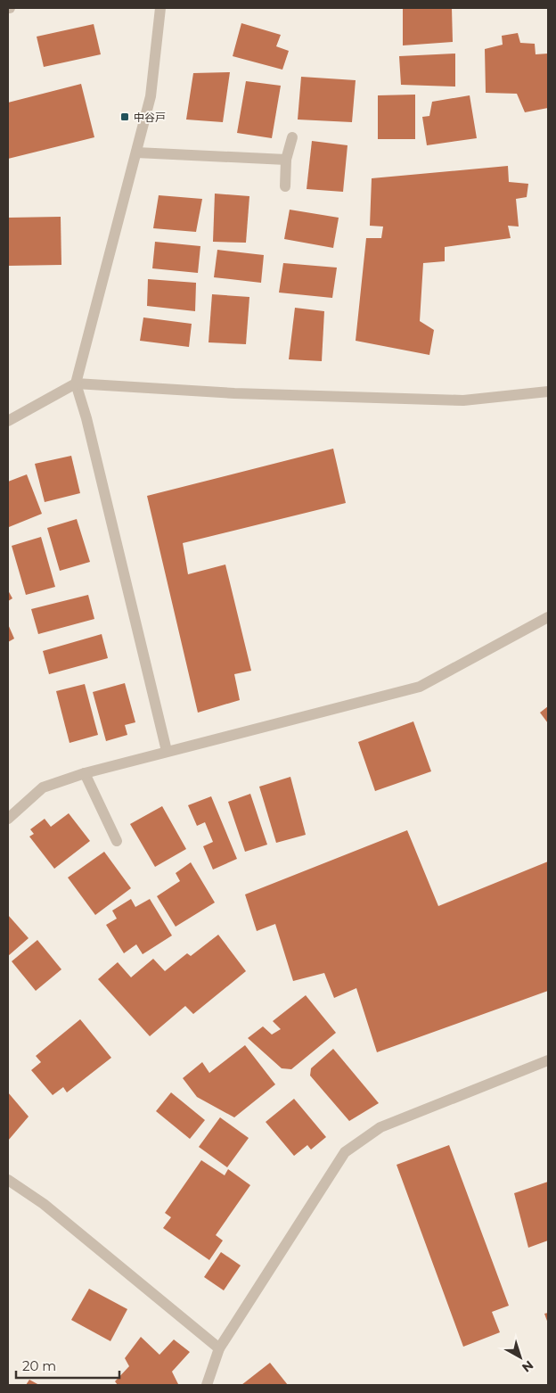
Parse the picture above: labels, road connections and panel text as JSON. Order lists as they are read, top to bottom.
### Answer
{
  "places": {
    "transit": ["中谷戸"]
  },
  "scale_bar": "20 m",
  "north": "bottom right"
}
